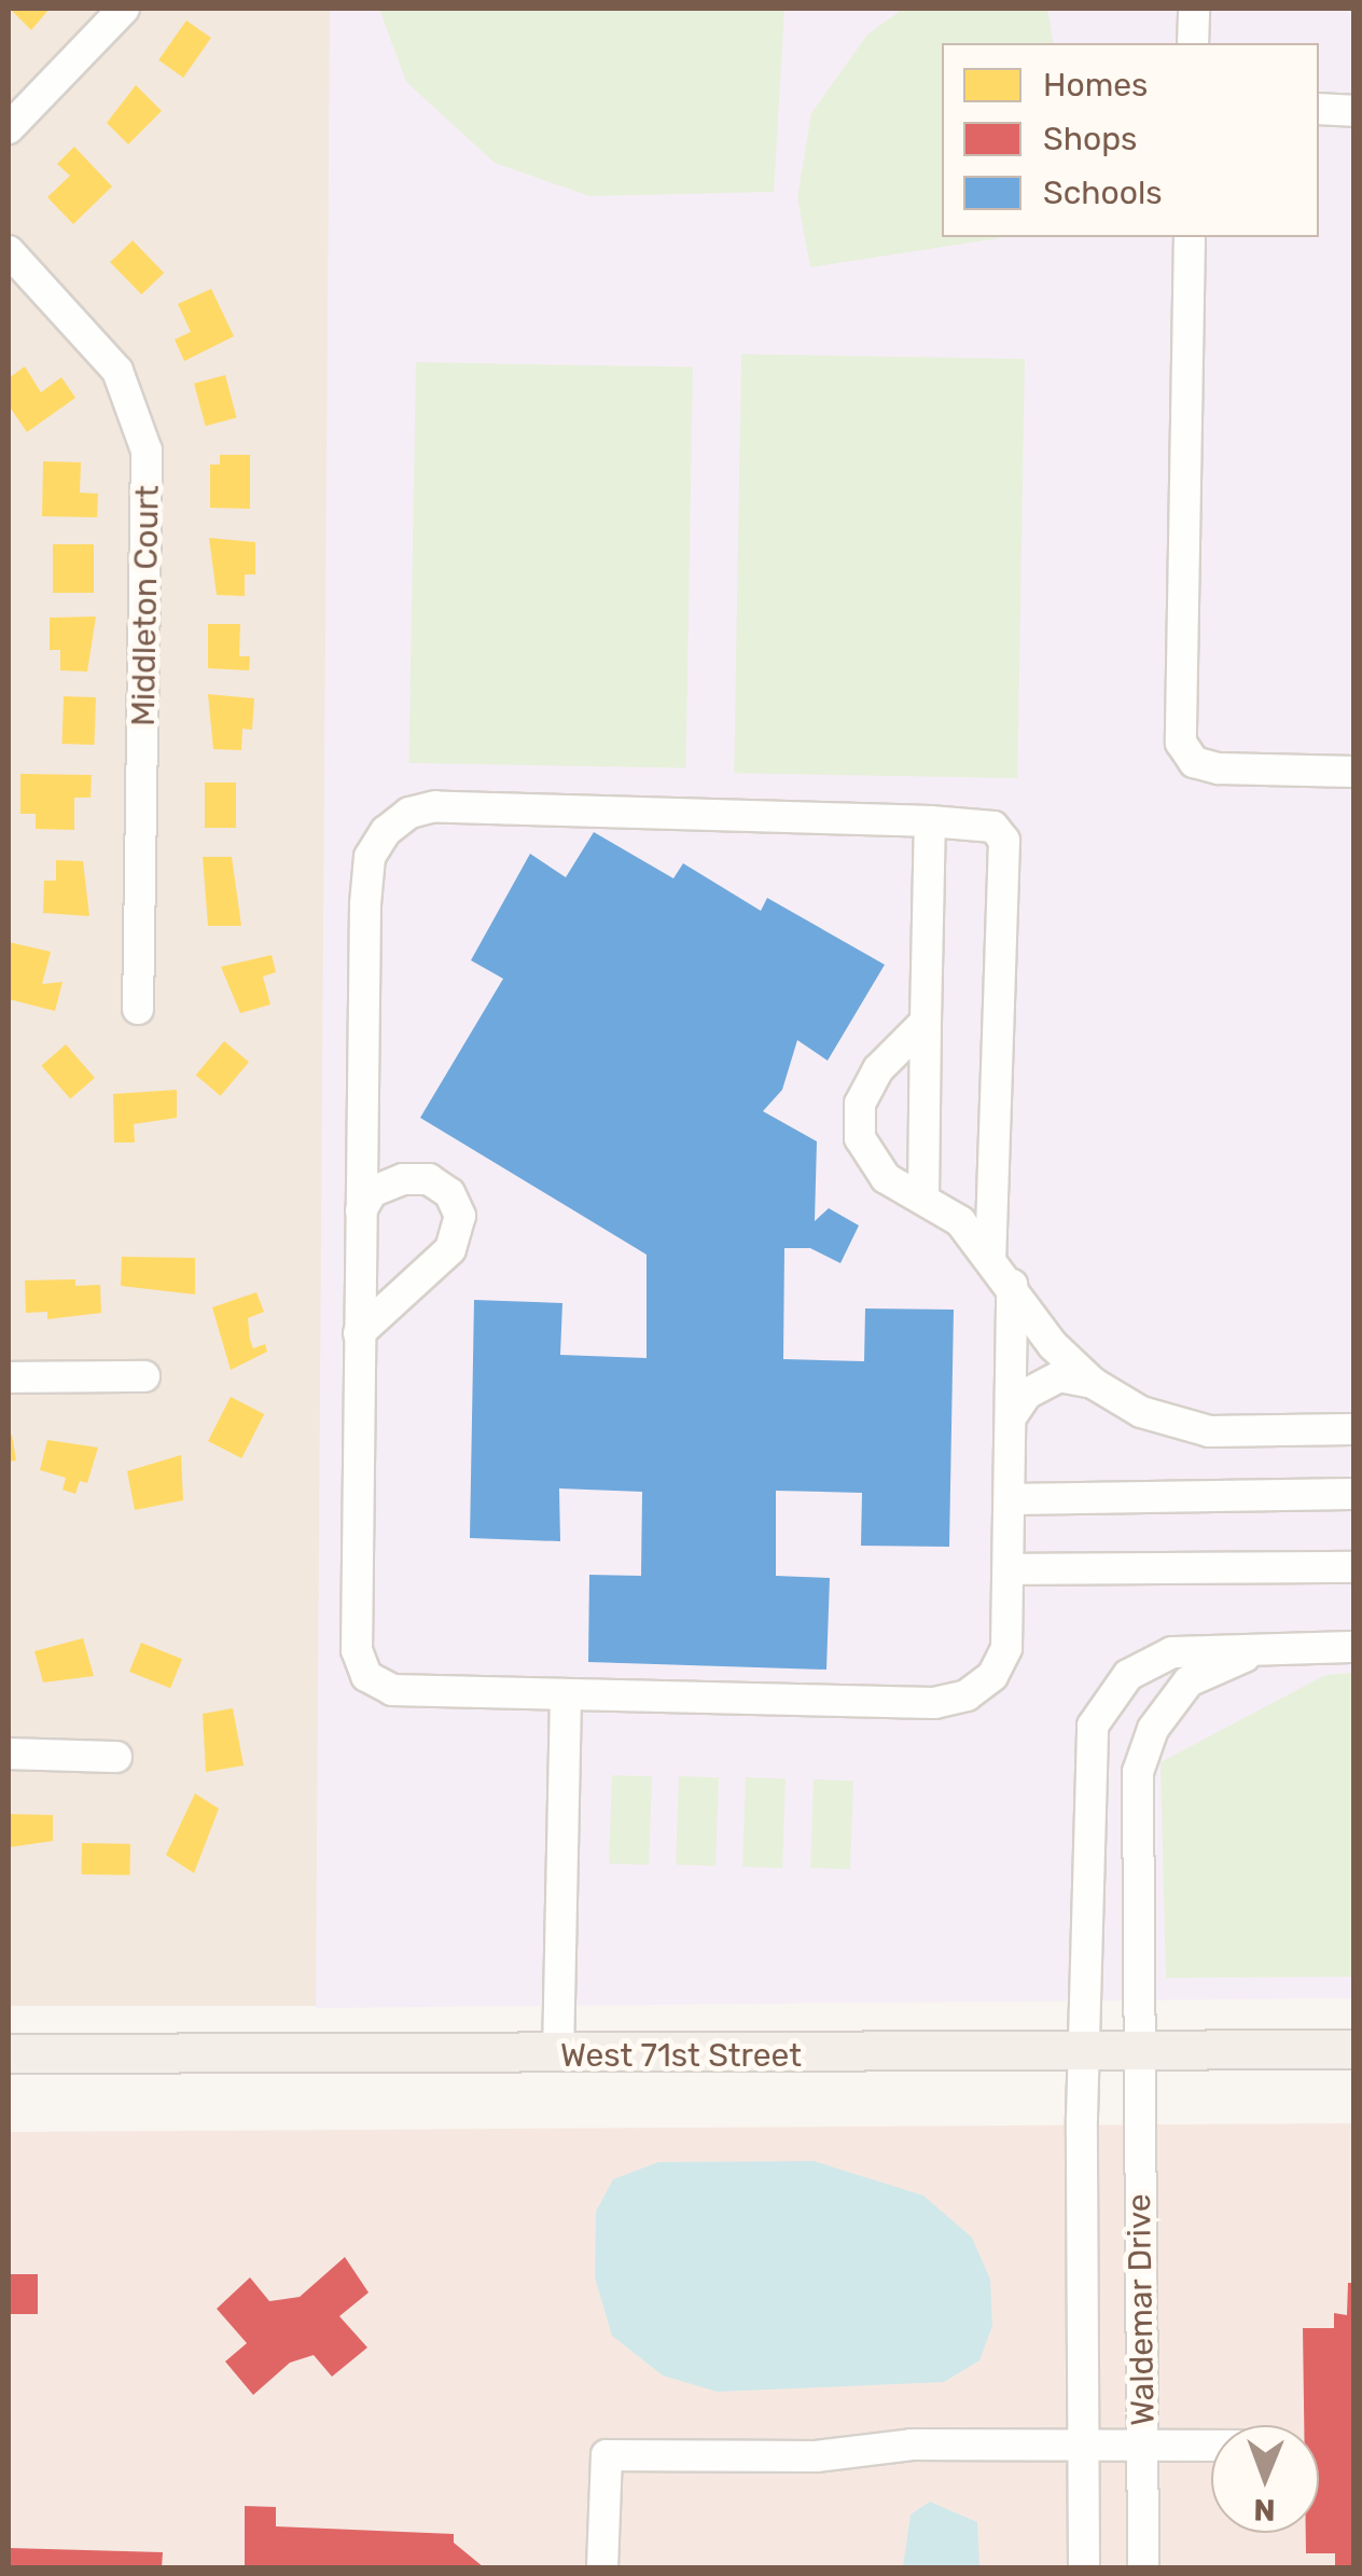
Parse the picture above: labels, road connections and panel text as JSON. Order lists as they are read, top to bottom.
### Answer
{
  "streets": {
    "main road": ["West 71st Street"],
    "street": ["Middleton Court", "Waldemar Drive"]
  },
  "crossings": [
    ["West 71st Street", "Waldemar Drive"]
  ],
  "legend": ["Homes", "Shops", "Schools"],
  "north": "bottom"
}
